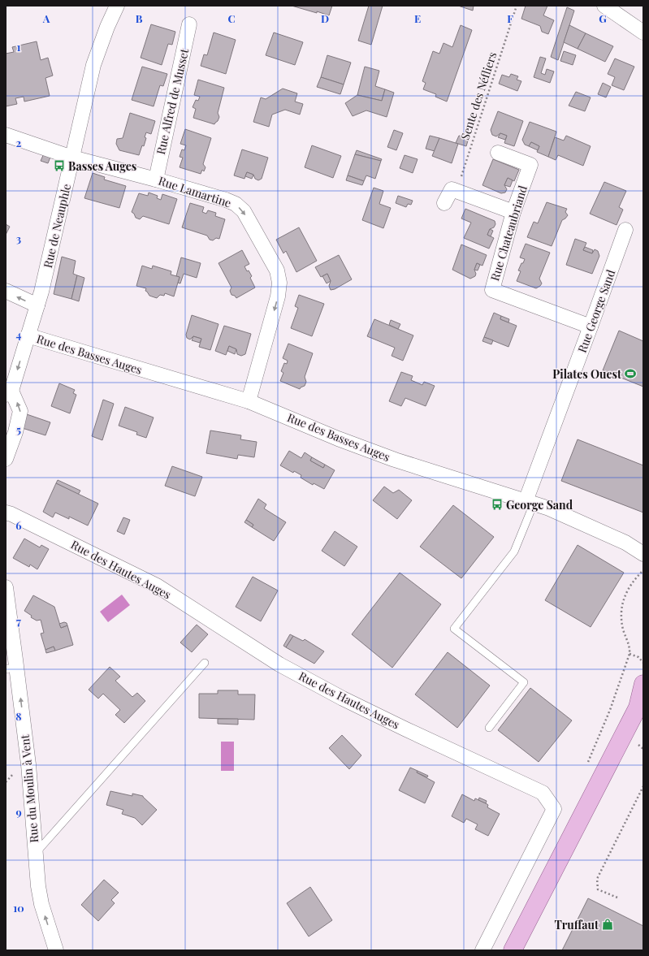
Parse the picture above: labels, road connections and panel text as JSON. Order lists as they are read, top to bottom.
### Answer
{
  "streets": {
    "street": [
      "Rue Alfred de Musset",
      "Rue Lamartine",
      "Rue de Neauphle",
      "Rue Chateaubriand",
      "Rue George Sand",
      "Rue des Basses Auges",
      "Rue des Hautes Auges",
      "Rue du Moulin à Vent"
    ],
    "path": ["Sente des Néfliers"]
  },
  "crossings": [
    ["Rue Alfred de Musset", "Rue Lamartine"],
    ["Rue Lamartine", "Rue de Neauphle"],
    ["Rue Lamartine", "Rue des Basses Auges"],
    ["Rue de Neauphle", "Rue des Basses Auges"],
    ["Rue Chateaubriand", "Rue George Sand"],
    ["Rue George Sand", "Rue des Basses Auges"]
  ],
  "one_way": ["Rue Lamartine", "Rue du Moulin à Vent"],
  "places": {
    "bus stop": ["Basses Auges", "George Sand"],
    "sports": ["Pilates Ouest"],
    "shop": ["Truffaut"]
  },
  "grid": {
    "columns": [
      "A",
      "B",
      "C",
      "D",
      "E",
      "F",
      "G"
    ],
    "rows": [
      "1",
      "2",
      "3",
      "4",
      "5",
      "6",
      "7",
      "8",
      "9",
      "10"
    ]
  }
}
